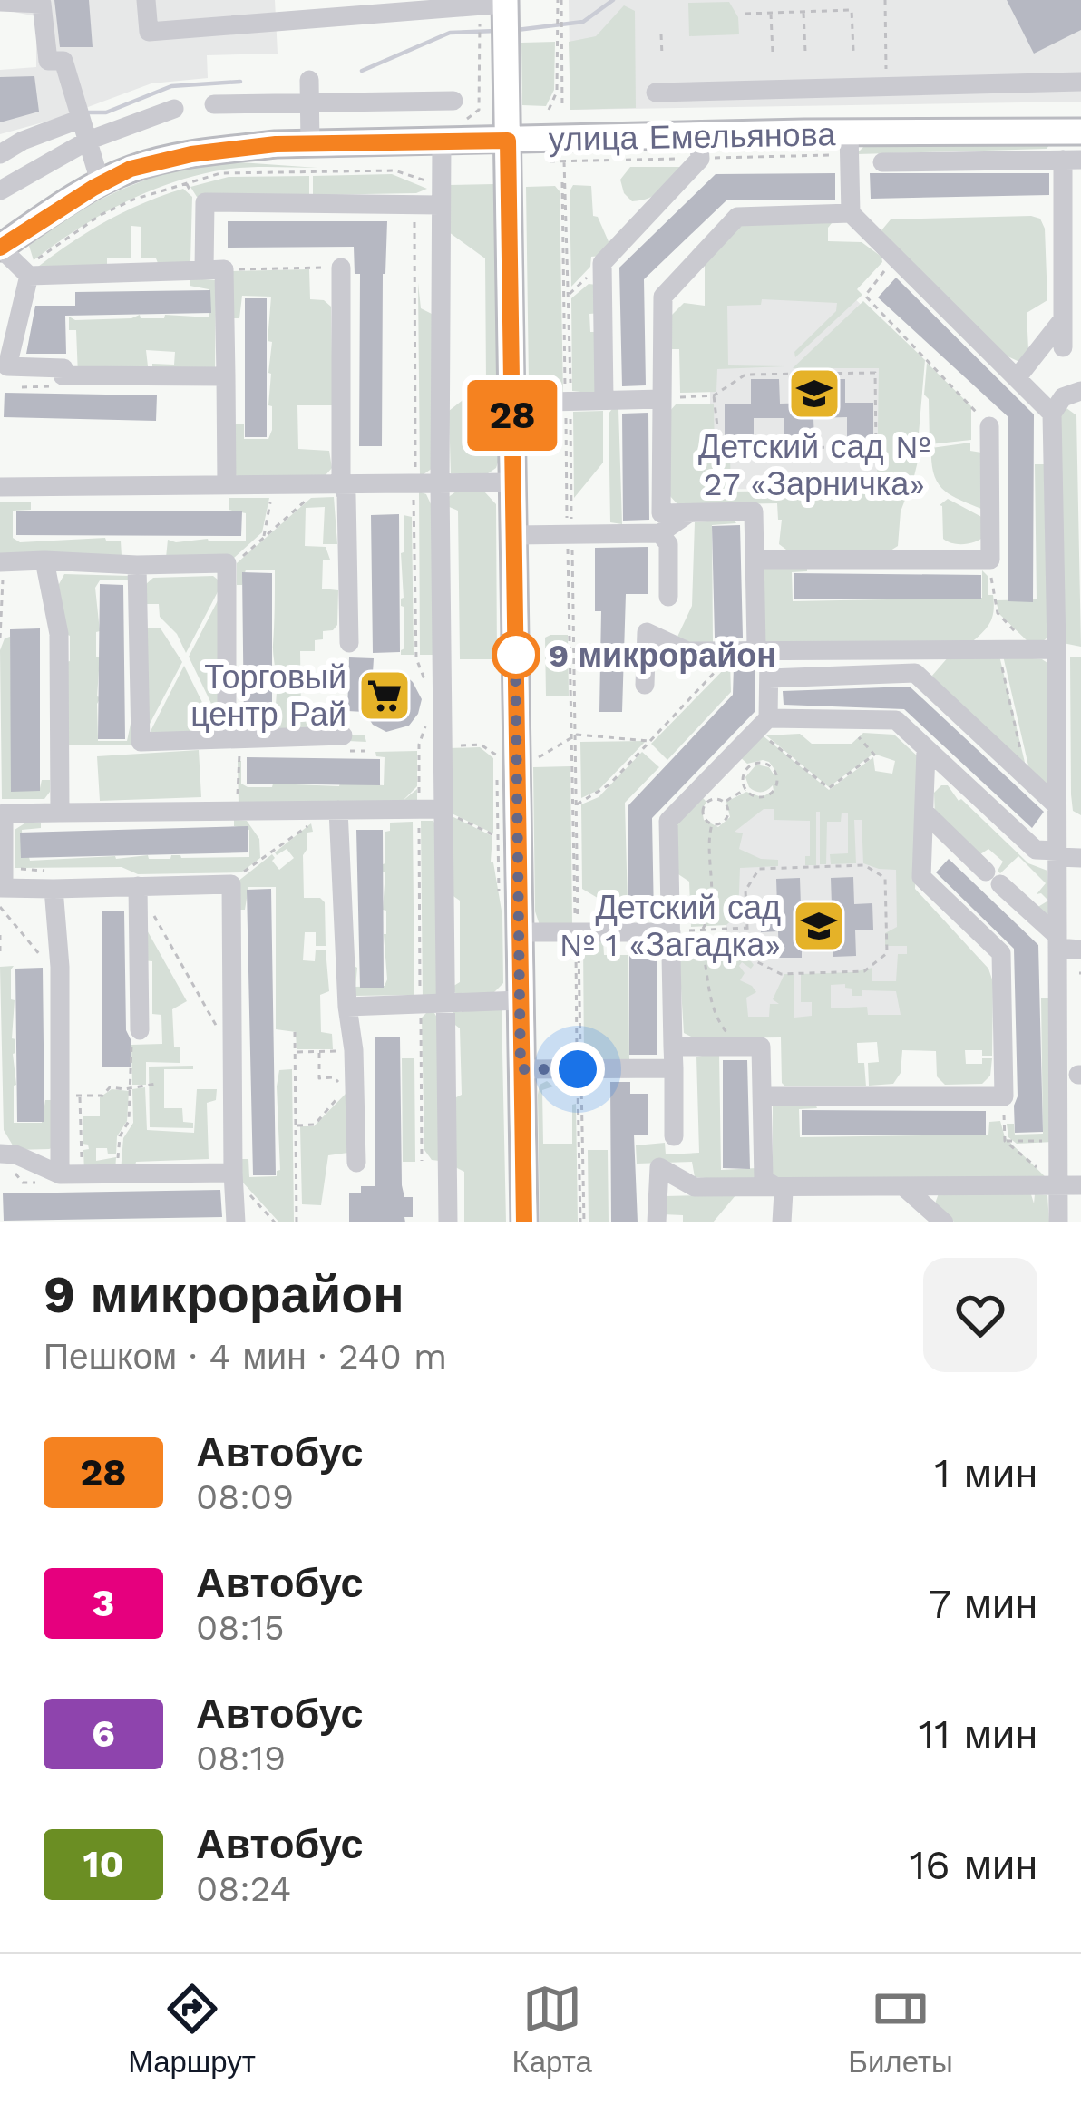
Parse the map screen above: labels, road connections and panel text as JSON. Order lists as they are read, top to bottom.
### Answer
{
  "streets": {
    "main road": ["улица Емельянова"]
  },
  "places": {
    "school or university": ["Детский сад № 27 «Зарничка»", "Детский сад № 1 «Загадка»"],
    "other": ["9 микрорайон"],
    "supermarket": ["Торговый центр Рай"]
  },
  "lines": ["bus line 28"],
  "page": {
    "on_map": "28",
    "heading": ["9 микрорайон", "Пешком · 4 мин · 240 m"],
    "list": [
      {
        "mark": "28",
        "name": "Автобус",
        "note": "08:09",
        "value": "1 мин"
      },
      {
        "mark": "3",
        "name": "Автобус",
        "note": "08:15",
        "value": "7 мин"
      },
      {
        "mark": "6",
        "name": "Автобус",
        "note": "08:19",
        "value": "11 мин"
      },
      {
        "mark": "10",
        "name": "Автобус",
        "note": "08:24",
        "value": "16 мин"
      }
    ],
    "tabs": ["Маршрут", "Карта", "Билеты"]
  }
}
